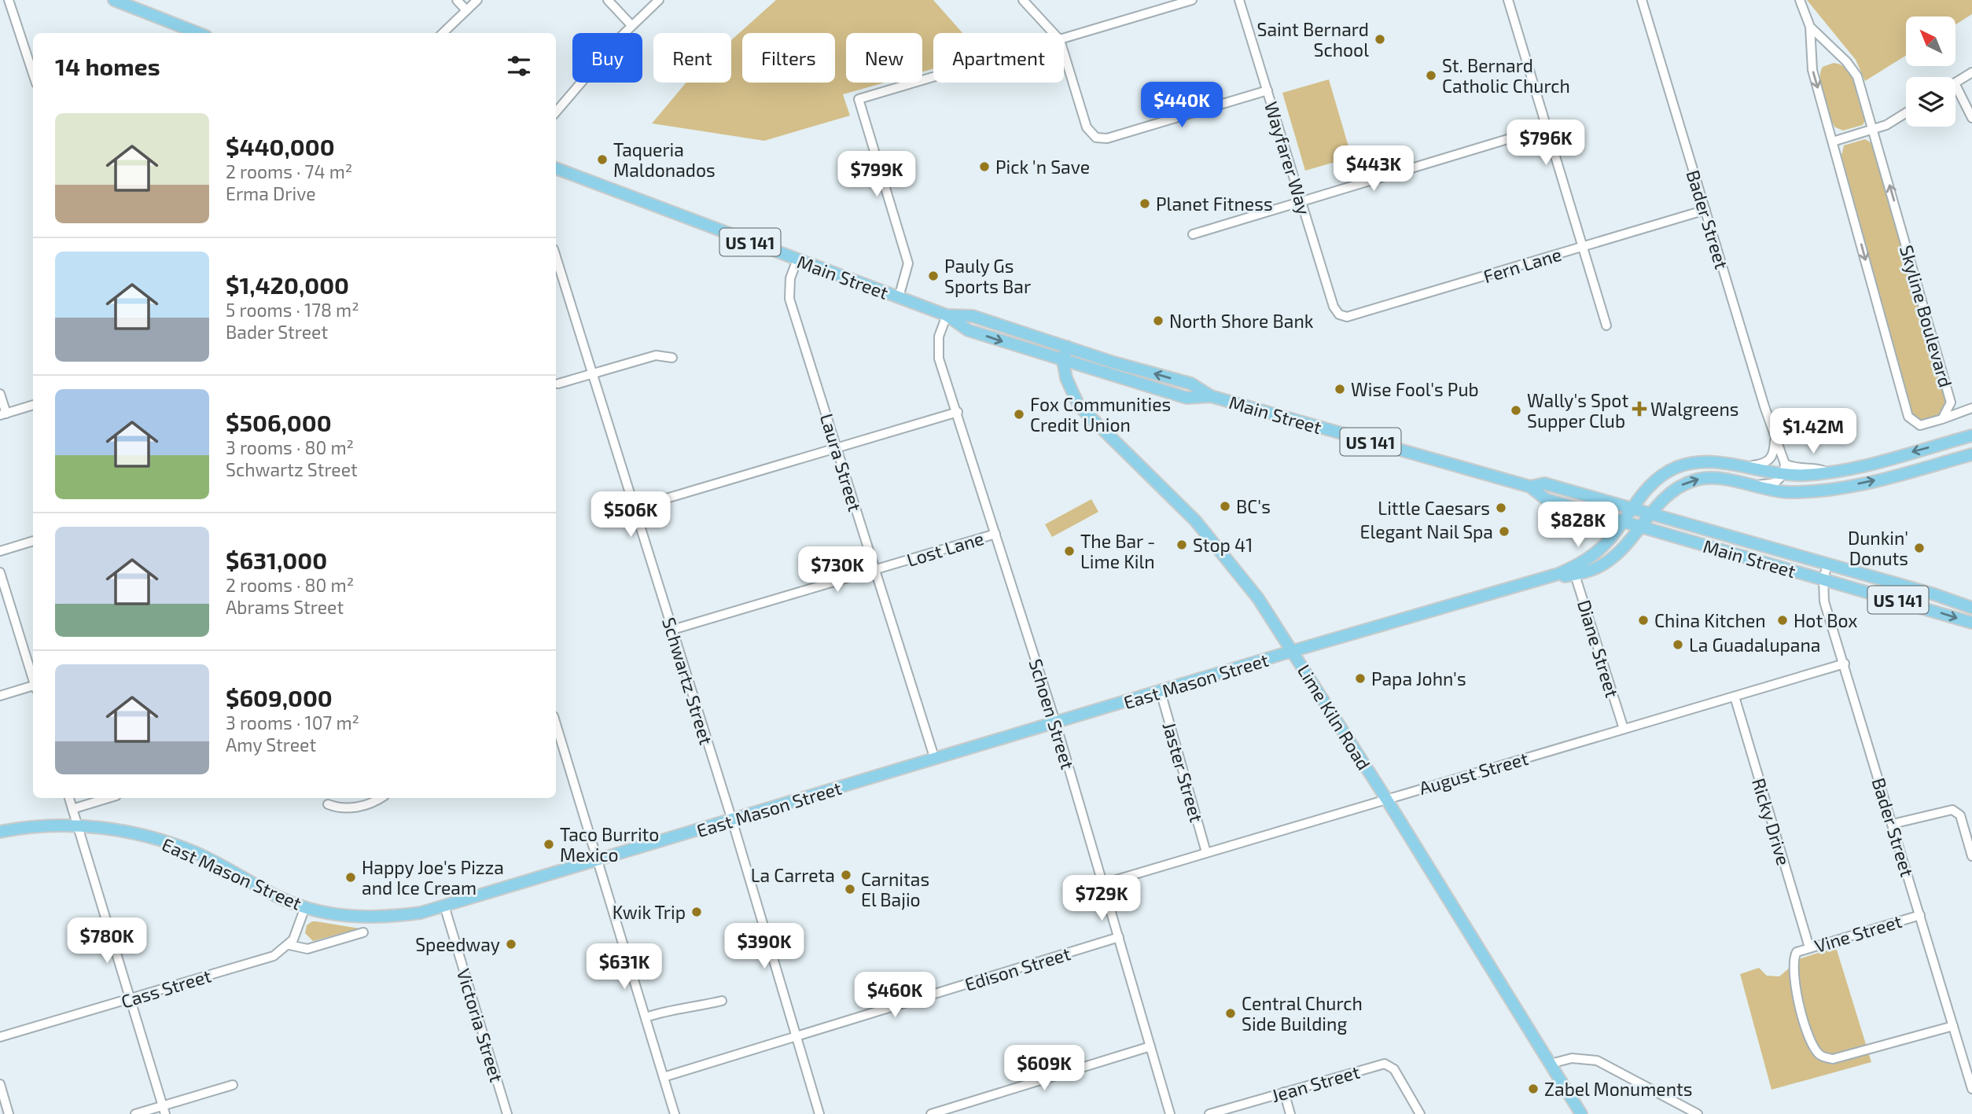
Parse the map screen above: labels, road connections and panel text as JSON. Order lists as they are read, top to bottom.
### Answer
{
  "streets": {
    "main road": [
      "US 141",
      "Main Street",
      "East Mason Street",
      "Lime Kiln Road"
    ],
    "street": [
      "Wayfarer Way",
      "Bader Street",
      "Fern Lane",
      "Skyline Boulevard",
      "Laura Street",
      "Lost Lane",
      "Diane Street",
      "Schwartz Street",
      "Schoen Street",
      "Jaster Street",
      "August Street",
      "Ricky Drive",
      "Vine Street",
      "Edison Street",
      "Cass Street",
      "Victoria Street",
      "Jean Street"
    ]
  },
  "crossings": [
    ["Wayfarer Way", "Fern Lane"],
    ["Bader Street", "Fern Lane"],
    ["Bader Street", "Main Street"],
    ["Bader Street", "East Mason Street"],
    ["Bader Street", "August Street"],
    ["Bader Street", "Vine Street"],
    ["Main Street", "Laura Street"],
    ["Main Street", "East Mason Street"],
    ["Main Street", "Schoen Street"],
    ["Main Street", "Lime Kiln Road"],
    ["Laura Street", "Lost Lane"],
    ["Laura Street", "East Mason Street"],
    ["Lost Lane", "Schwartz Street"],
    ["Lost Lane", "Schoen Street"],
    ["Diane Street", "East Mason Street"],
    ["Diane Street", "August Street"],
    ["Schwartz Street", "East Mason Street"],
    ["Schwartz Street", "Edison Street"],
    ["East Mason Street", "Schoen Street"],
    ["East Mason Street", "Lime Kiln Road"],
    ["East Mason Street", "Jaster Street"],
    ["East Mason Street", "Victoria Street"],
    ["Schoen Street", "August Street"],
    ["Schoen Street", "Edison Street"],
    ["Lime Kiln Road", "August Street"],
    ["Jaster Street", "August Street"],
    ["August Street", "Ricky Drive"],
    ["Ricky Drive", "Vine Street"]
  ],
  "places": {
    "other": [
      "Saint Bernard School",
      "St. Bernard Catholic Church",
      "Taqueria Maldonados",
      "Pick 'n Save",
      "Planet Fitness",
      "Pauly Gs Sports Bar",
      "North Shore Bank",
      "Wise Fool's Pub",
      "Wally's Spot Supper Club",
      "Fox Communities Credit Union",
      "BC's",
      "Little Caesars",
      "Elegant Nail Spa",
      "Stop 41",
      "Dunkin' Donuts",
      "The Bar - Lime Kiln",
      "China Kitchen",
      "Hot Box",
      "La Guadalupana",
      "Papa John's",
      "Taco Burrito Mexico",
      "La Carreta",
      "Happy Joe's Pizza and Ice Cream",
      "Carnitas El Bajio",
      "Kwik Trip",
      "Speedway",
      "Central Church Side Building",
      "Zabel Monuments"
    ],
    "health": ["Walgreens"]
  },
  "north": "top left",
  "page": {
    "chip": [
      "Buy",
      "Rent",
      "Filters",
      "New",
      "Apartment"
    ],
    "heading": "14 homes",
    "price": [
      "$440K",
      "$796K",
      "$443K",
      "$799K",
      "$1.42M",
      "$506K",
      "$828K",
      "$730K",
      "$729K",
      "$780K",
      "$390K",
      "$631K",
      "$460K",
      "$609K"
    ],
    "list": [
      {
        "name": "$440,000",
        "note": "2 rooms · 74 m² · Erma Drive"
      },
      {
        "name": "$1,420,000",
        "note": "5 rooms · 178 m² · Bader Street"
      },
      {
        "name": "$506,000",
        "note": "3 rooms · 80 m² · Schwartz Street"
      },
      {
        "name": "$631,000",
        "note": "2 rooms · 80 m² · Abrams Street"
      },
      {
        "name": "$609,000",
        "note": "3 rooms · 107 m² · Amy Street"
      }
    ]
  }
}
